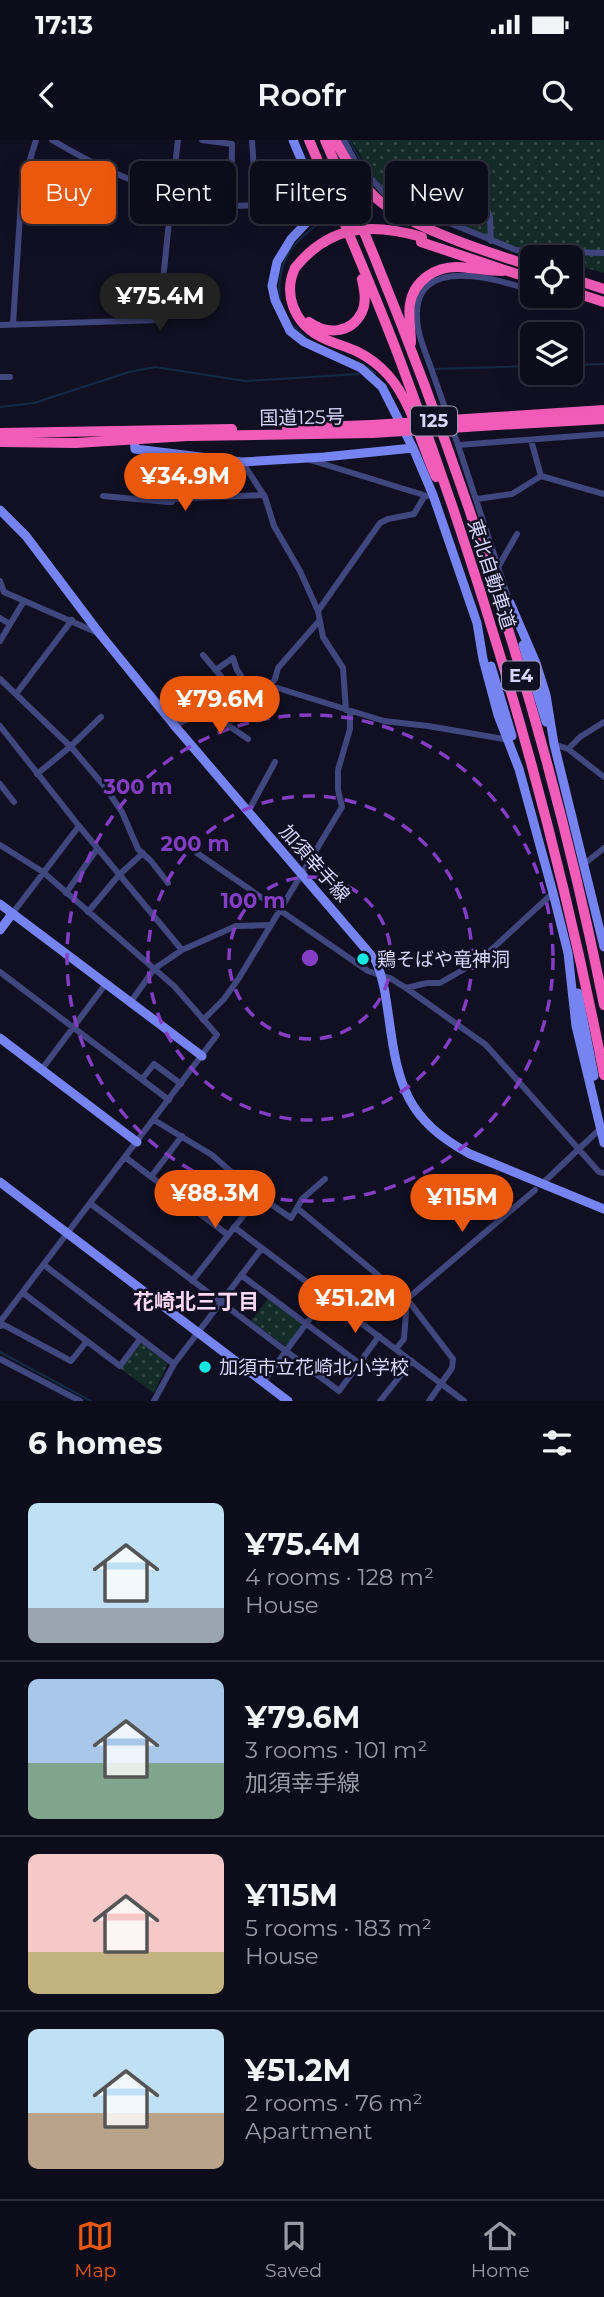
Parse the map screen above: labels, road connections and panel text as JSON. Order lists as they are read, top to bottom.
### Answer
{
  "streets": {
    "highway": [
      "国道125号",
      "125",
      "東北自動車道",
      "E4"
    ],
    "street": ["加須幸手線"]
  },
  "districts": ["花崎北三丁目"],
  "places": ["鶏そばや竜神洞", "加須市立花崎北小学校"],
  "page": {
    "status": "17:13",
    "header": "Roofr",
    "chip": [
      "Buy",
      "Rent",
      "Filters",
      "New"
    ],
    "price": [
      "¥75.4M",
      "¥34.9M",
      "¥79.6M",
      "¥88.3M",
      "¥115M",
      "¥51.2M"
    ],
    "heading": "6 homes",
    "list": [
      {
        "name": "¥75.4M",
        "note": "4 rooms · 128 m² · House"
      },
      {
        "name": "¥79.6M",
        "note": "3 rooms · 101 m² · 加須幸手線"
      },
      {
        "name": "¥115M",
        "note": "5 rooms · 183 m² · House"
      },
      {
        "name": "¥51.2M",
        "note": "2 rooms · 76 m² · Apartment"
      }
    ],
    "tabs": ["Map", "Saved", "Home"]
  },
  "rings": ["300 m", "200 m", "100 m"]
}
